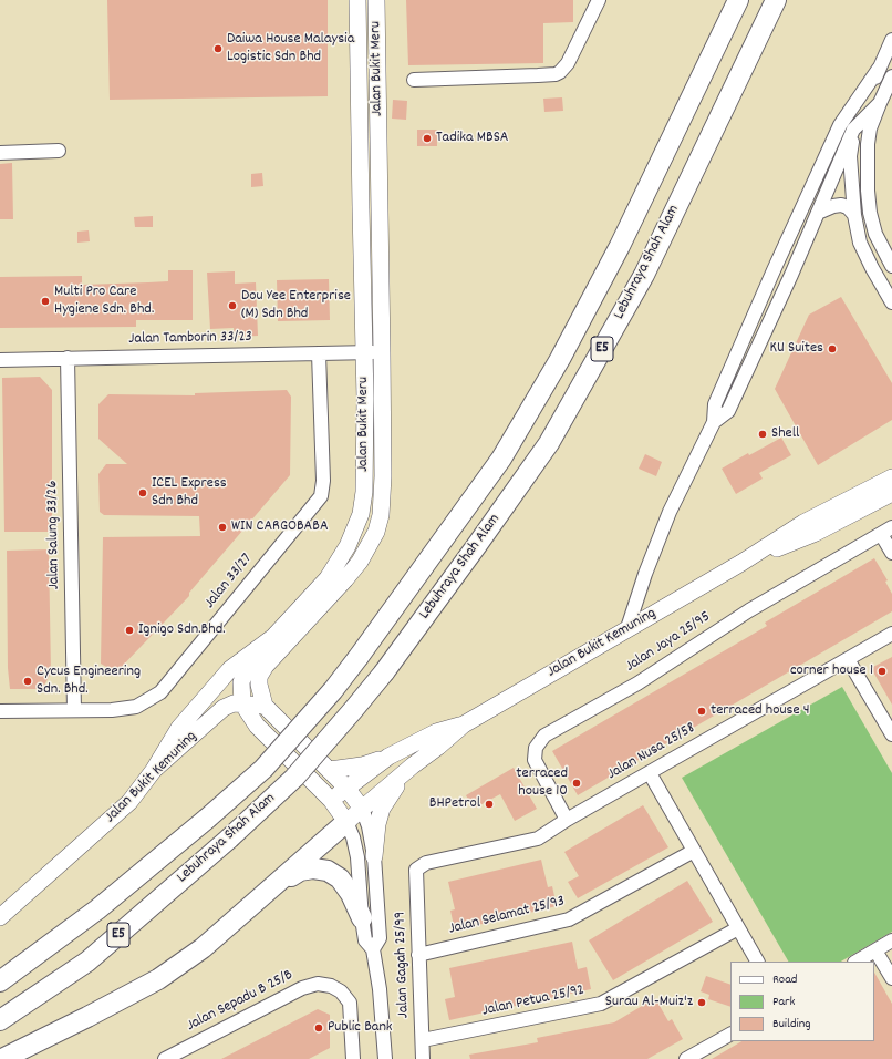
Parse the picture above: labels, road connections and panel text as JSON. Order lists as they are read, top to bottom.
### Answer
{
  "streets": {
    "highway": ["Lebuhraya Shah Alam", "E5"],
    "main road": ["Jalan Bukit Meru", "Jalan Bukit Kemuning"],
    "street": [
      "Jalan Tamborin 33/23",
      "Jalan Salung 33/26",
      "Jalan 33/27",
      "Jalan Jaya 25/95",
      "Jalan Nusa 25/58",
      "Jalan Selamat 25/93",
      "Jalan Gagah 25/99",
      "Jalan Sepadu B 25/B",
      "Jalan Petua 25/92"
    ]
  },
  "crossings": [
    ["Jalan Bukit Meru", "Jalan Tamborin 33/23"],
    ["Jalan Bukit Meru", "Jalan Bukit Kemuning"],
    ["Jalan Tamborin 33/23", "Jalan Salung 33/26"],
    ["Jalan Tamborin 33/23", "Jalan 33/27"],
    ["Jalan Salung 33/26", "Jalan 33/27"],
    ["Jalan Jaya 25/95", "Jalan Nusa 25/58"],
    ["Jalan Nusa 25/58", "Jalan Gagah 25/99"],
    ["Jalan Selamat 25/93", "Jalan Gagah 25/99"],
    ["Jalan Gagah 25/99", "Jalan Petua 25/92"]
  ],
  "places": [
    "Daiwa House Malaysia Logistic Sdn Bhd",
    "Tadika MBSA",
    "Multi Pro Care Hygiene Sdn. Bhd.",
    "Dou Yee Enterprise (M) Sdn Bhd",
    "KU Suites",
    "Shell",
    "ICEL Express Sdn Bhd",
    "WIN CARGOBABA",
    "Ignigo Sdn.Bhd.",
    "corner house 1",
    "Cycus Engineering Sdn. Bhd.",
    "terraced house 4",
    "terraced house 10",
    "BHPetrol",
    "Surau Al-Muiz'z",
    "Public Bank"
  ],
  "legend": ["Road", "Park", "Building"]
}
